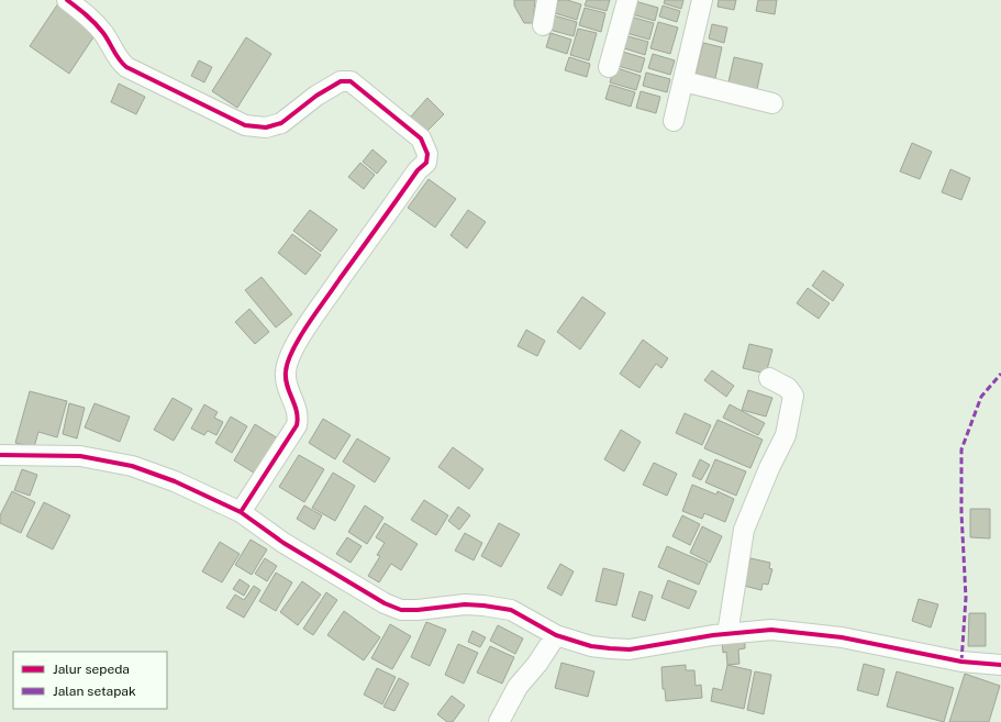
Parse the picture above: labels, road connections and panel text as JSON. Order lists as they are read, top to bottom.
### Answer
{
  "legend": ["Jalur sepeda", "Jalan setapak"]
}
